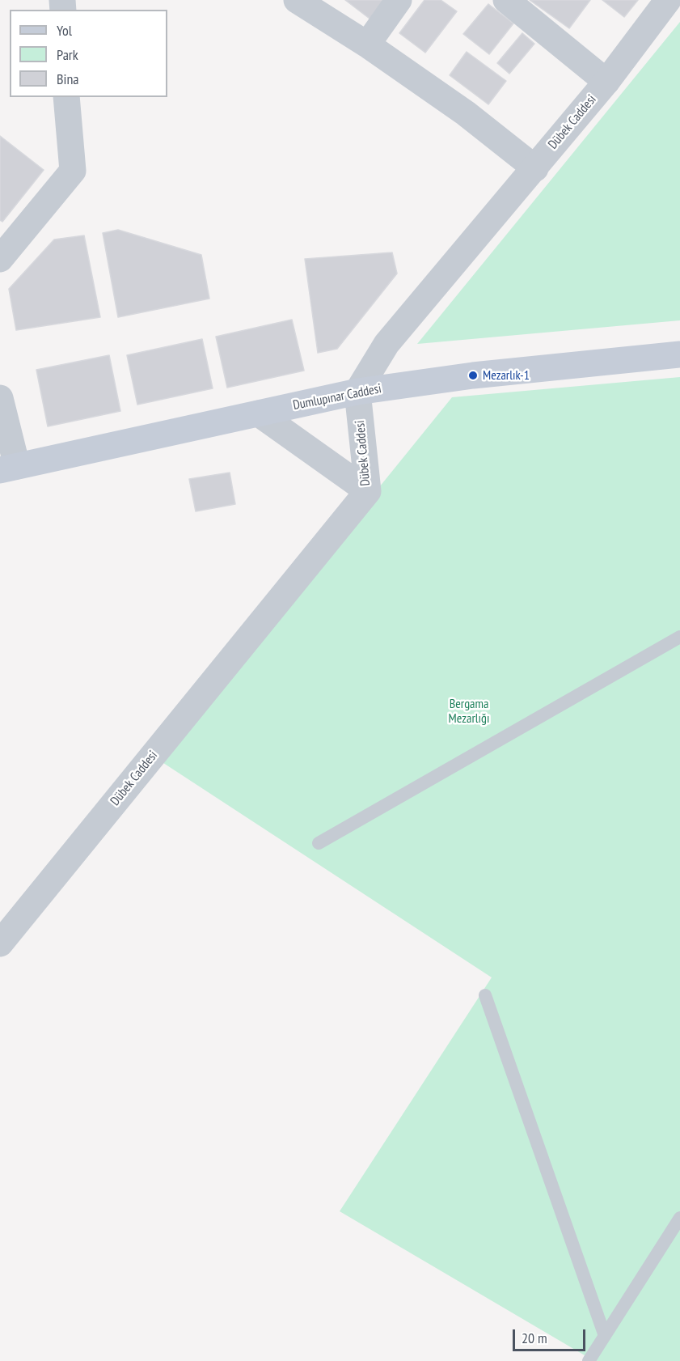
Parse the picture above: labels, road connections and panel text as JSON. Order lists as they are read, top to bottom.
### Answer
{
  "streets": {
    "main road": ["Dumlupınar Caddesi"],
    "street": ["Dübek Caddesi"]
  },
  "crossings": [
    ["Dübek Caddesi", "Dumlupınar Caddesi"]
  ],
  "parks": ["Bergama Mezarlığı"],
  "places": ["Mezarlık-1"],
  "legend": ["Yol", "Park", "Bina"],
  "scale_bar": "20 m"
}
